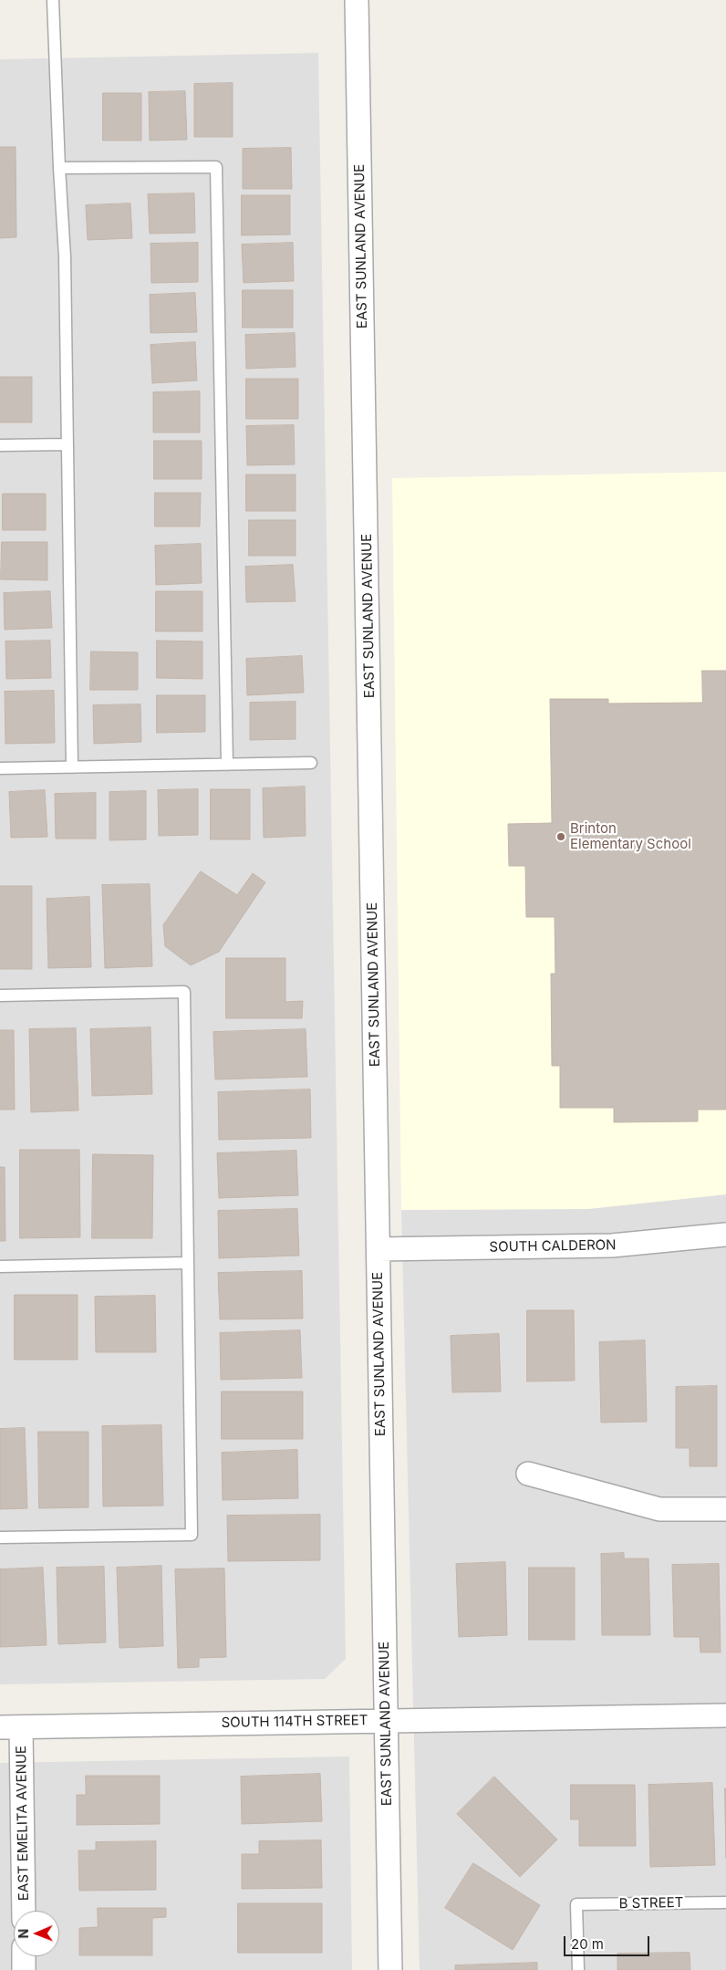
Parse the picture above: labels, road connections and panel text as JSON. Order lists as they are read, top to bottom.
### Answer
{
  "streets": {
    "street": [
      "EAST SUNLAND AVENUE",
      "SOUTH CALDERON",
      "SOUTH 114TH STREET",
      "EAST EMELITA AVENUE"
    ],
    "lane": ["B STREET"]
  },
  "crossings": [
    ["EAST SUNLAND AVENUE", "SOUTH CALDERON"],
    ["EAST SUNLAND AVENUE", "SOUTH 114TH STREET"],
    ["SOUTH 114TH STREET", "EAST EMELITA AVENUE"]
  ],
  "places": ["Brinton Elementary School"],
  "scale_bar": "20 m",
  "north": "left"
}
